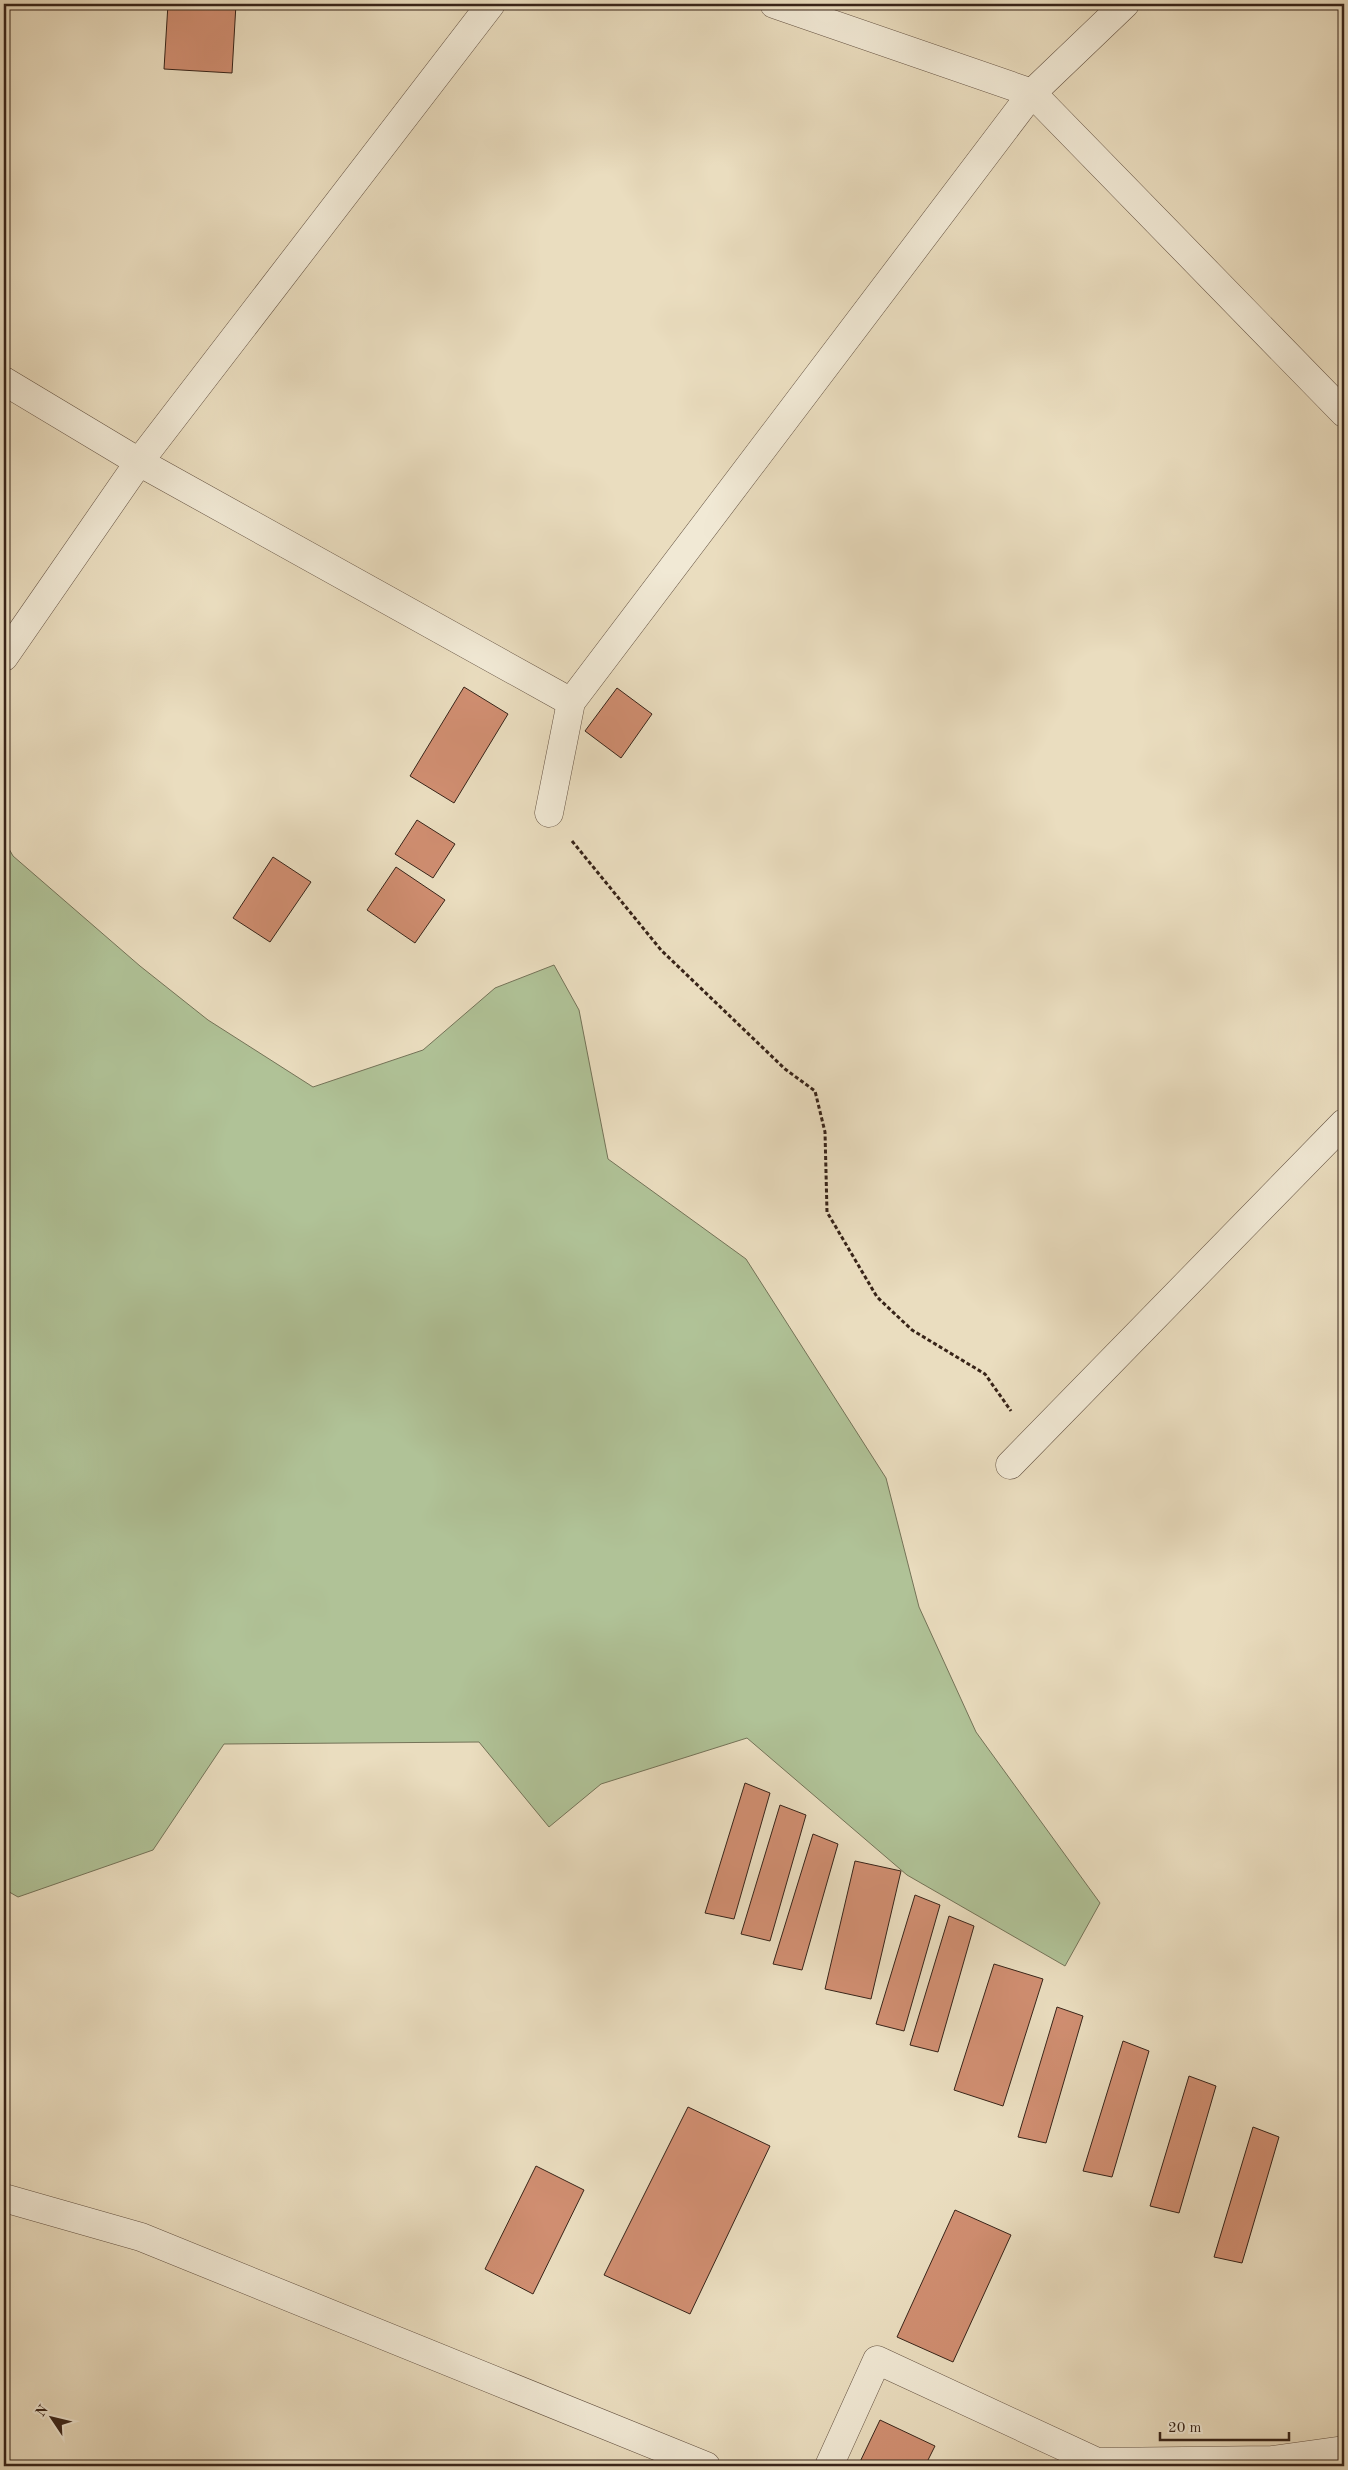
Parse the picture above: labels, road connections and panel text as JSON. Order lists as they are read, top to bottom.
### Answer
{
  "scale_bar": "20 m",
  "north": "top left"
}
